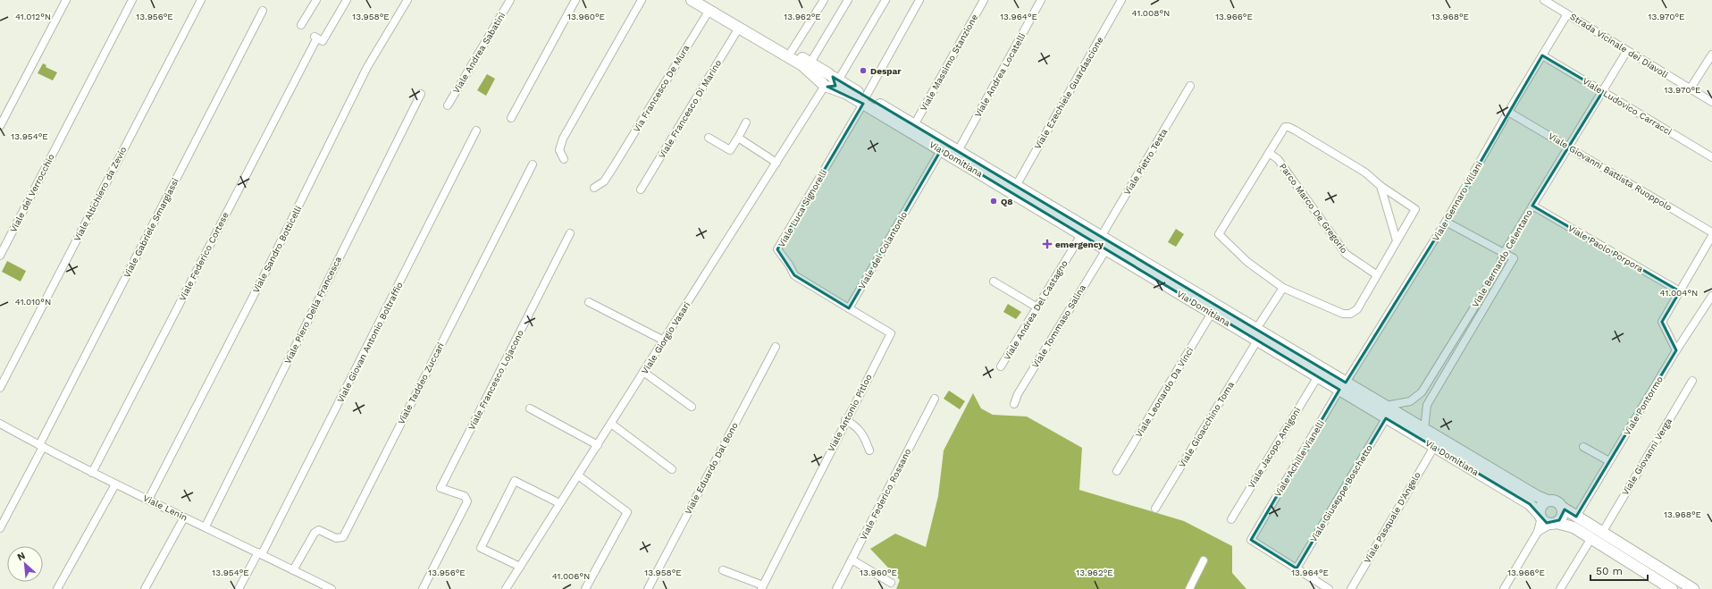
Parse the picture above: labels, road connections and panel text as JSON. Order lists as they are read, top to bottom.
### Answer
{
  "streets": {
    "main road": ["Via Domitiana"],
    "street": [
      "Strada Vicinale dei Diavoli",
      "Viale Andrea Sabatini",
      "Viale Massimo Stanzione",
      "Viale Andrea Locatelli",
      "Via Francesco De Mura",
      "Viale Ezechiele Guardascione",
      "Viale Ludovico Carracci",
      "Viale Francesco Di Marino",
      "Viale Pietro Testa",
      "Viale Giovanni Battista Ruoppolo",
      "Viale del Verrocchio",
      "Viale Altichiero da Zevio",
      "Viale Gennaro Villani",
      "Viale Luca Signorelli",
      "Parco Marco De Gregorio",
      "Viale Gabriele Smargiassi",
      "Viale Paolo Porpora",
      "Viale Sandro Botticelli",
      "Viale del Colantonio",
      "Viale Federico Cortese",
      "Viale Bernardo Celentano",
      "Viale Piero Della Francesca",
      "Viale Andrea Del Castagno",
      "Viale Tommaso Salina",
      "Viale Giorgio Vasari",
      "Viale Giovan Antonio Boltraffio",
      "Viale Francesco Lojacono",
      "Viale Taddeo Zuccari",
      "Viale Leonardo Da Vinci",
      "Viale Pontormo",
      "Viale Antonio Pitloo",
      "Viale Gioacchino Toma",
      "Viale Jacopo Amigoni",
      "Viale Giovanni Verga",
      "Viale Achille Vianelli",
      "Viale Eduardo Dal Bono",
      "Viale Giuseppe Boschetto",
      "Viale Federico Rossano",
      "Viale Lenin",
      "Viale Pasquale D'Angelo"
    ]
  },
  "crossings": [
    ["Viale Massimo Stanzione", "Via Domitiana"],
    ["Viale Andrea Locatelli", "Via Domitiana"],
    ["Via Francesco De Mura", "Via Domitiana"],
    ["Viale Ezechiele Guardascione", "Via Domitiana"],
    ["Viale Ludovico Carracci", "Viale Gennaro Villani"],
    ["Viale Ludovico Carracci", "Viale Bernardo Celentano"],
    ["Viale Francesco Di Marino", "Via Domitiana"],
    ["Via Domitiana", "Viale Pietro Testa"],
    ["Via Domitiana", "Viale Gennaro Villani"],
    ["Via Domitiana", "Viale Luca Signorelli"],
    ["Via Domitiana", "Viale del Colantonio"],
    ["Via Domitiana", "Viale Bernardo Celentano"],
    ["Via Domitiana", "Viale Andrea Del Castagno"],
    ["Via Domitiana", "Viale Tommaso Salina"],
    ["Via Domitiana", "Viale Giorgio Vasari"],
    ["Via Domitiana", "Viale Leonardo Da Vinci"],
    ["Via Domitiana", "Viale Gioacchino Toma"],
    ["Via Domitiana", "Viale Jacopo Amigoni"],
    ["Via Domitiana", "Viale Achille Vianelli"],
    ["Via Domitiana", "Viale Giuseppe Boschetto"],
    ["Via Domitiana", "Viale Pasquale D'Angelo"],
    ["Viale Giovanni Battista Ruoppolo", "Viale Gennaro Villani"],
    ["Viale Giovanni Battista Ruoppolo", "Viale Bernardo Celentano"],
    ["Viale Gennaro Villani", "Viale Achille Vianelli"],
    ["Viale Luca Signorelli", "Viale del Colantonio"],
    ["Viale Luca Signorelli", "Viale Antonio Pitloo"],
    ["Viale Gabriele Smargiassi", "Viale Lenin"],
    ["Viale Paolo Porpora", "Viale Bernardo Celentano"],
    ["Viale Sandro Botticelli", "Viale Lenin"],
    ["Viale del Colantonio", "Viale Antonio Pitloo"],
    ["Viale Federico Cortese", "Viale Lenin"],
    ["Viale Piero Della Francesca", "Viale Lenin"],
    ["Viale Giovan Antonio Boltraffio", "Viale Lenin"],
    ["Viale Taddeo Zuccari", "Viale Lenin"],
    ["Viale Achille Vianelli", "Viale Giuseppe Boschetto"]
  ],
  "places": {
    "other": ["Despar", "Q8"],
    "health": ["emergency"]
  },
  "scale_bar": "50 m",
  "north": "top left",
  "coordinates": [
    "41.008°N",
    "41.012°N",
    "13.970°E",
    "13.956°E",
    "13.958°E",
    "13.960°E",
    "13.962°E",
    "13.964°E",
    "13.966°E",
    "13.968°E",
    "13.954°E",
    "41.004°N",
    "41.010°N",
    "41.006°N"
  ]
}
